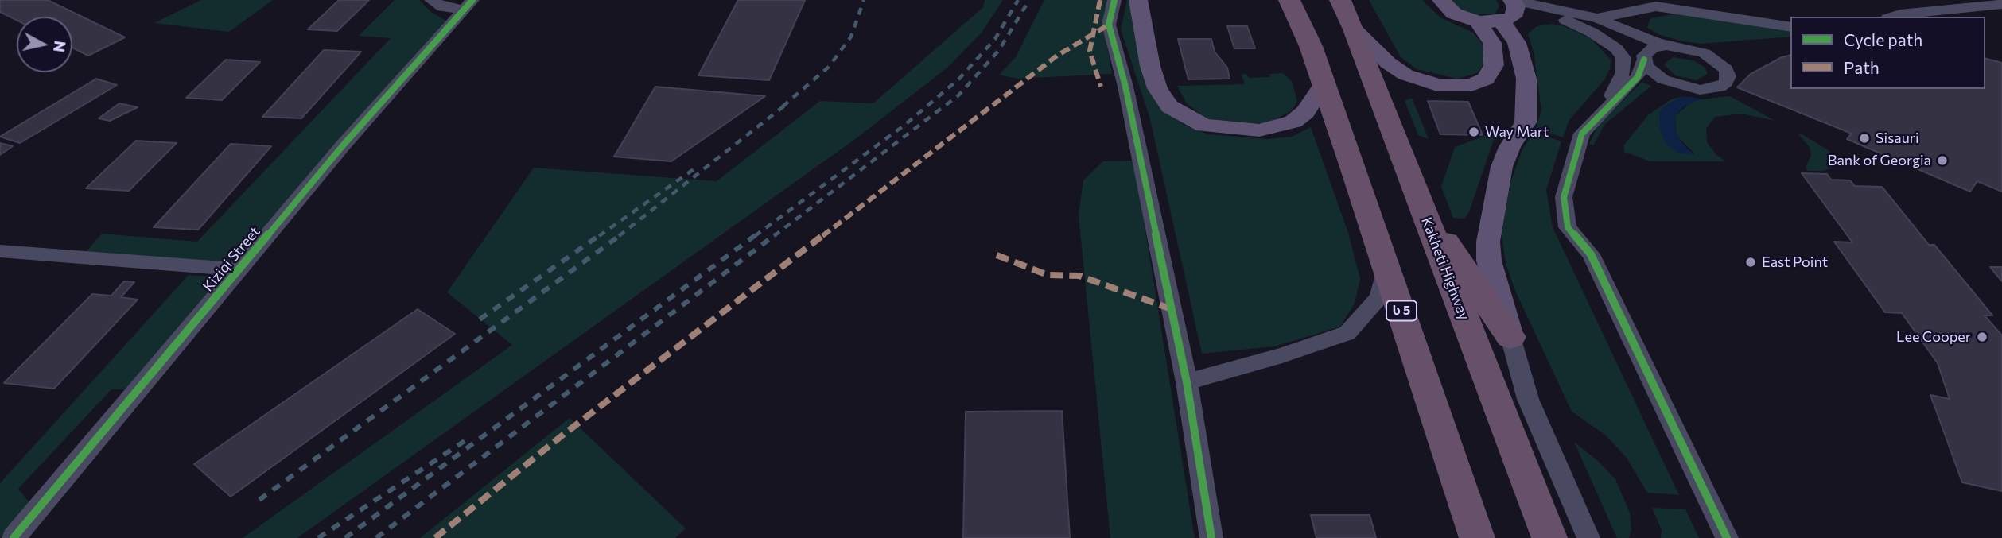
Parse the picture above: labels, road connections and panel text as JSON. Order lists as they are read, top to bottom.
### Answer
{
  "streets": {
    "highway": ["Kakheti Highway", "ს 5"],
    "street": ["Kiziqi Street"]
  },
  "places": [
    "Way Mart",
    "Sisauri",
    "Bank of Georgia",
    "East Point",
    "Lee Cooper"
  ],
  "legend": ["Cycle path", "Path"],
  "north": "right"
}
